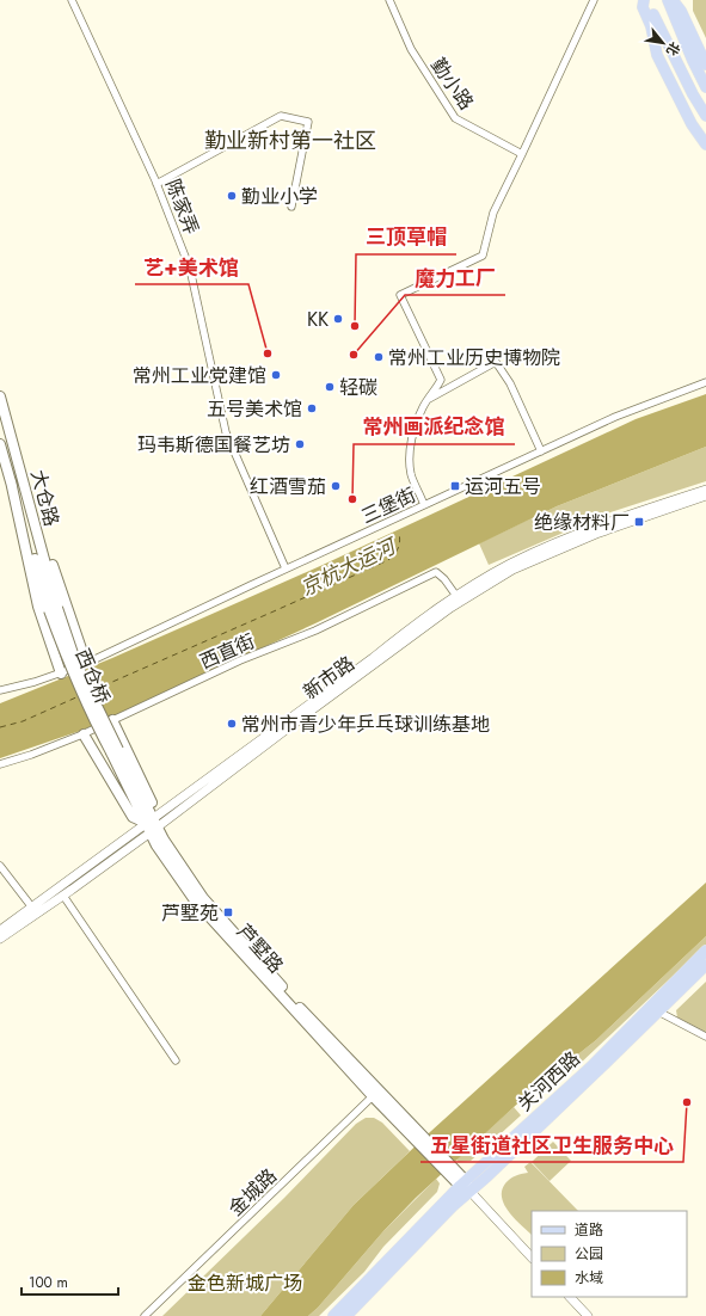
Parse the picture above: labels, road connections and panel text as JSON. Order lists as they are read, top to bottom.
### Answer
{
  "streets": {
    "main road": [
      "大仓路",
      "西仓桥",
      "芦墅路",
      "关河西路"
    ],
    "street": [
      "勤小路",
      "陈家弄",
      "三堡街",
      "西直街",
      "新市路",
      "金城路"
    ]
  },
  "crossings": [
    ["陈家弄", "三堡街"],
    ["大仓路", "西仓桥"],
    ["西直街", "新市路"],
    ["西仓桥", "芦墅路"],
    ["新市路", "芦墅路"],
    ["芦墅路", "关河西路"],
    ["芦墅路", "金城路"]
  ],
  "districts": ["勤业新村第一社区"],
  "water": ["京杭大运河"],
  "parks": ["金色新城广场"],
  "places": {
    "other": [
      "勤业小学",
      "KK",
      "三顶草帽",
      "艺+美术馆",
      "魔力工厂",
      "常州工业历史博物院",
      "常州工业党建馆",
      "轻碳",
      "五号美术馆",
      "玛韦斯德国餐艺坊",
      "红酒雪茄",
      "常州画派纪念馆",
      "常州市青少年乒乓球训练基地",
      "五星街道社区卫生服务中心"
    ],
    "transit": ["运河五号", "绝缘材料厂", "芦墅苑"]
  },
  "legend": ["道路", "公园", "水域"],
  "scale_bar": "100 m",
  "north": "bottom right"
}
